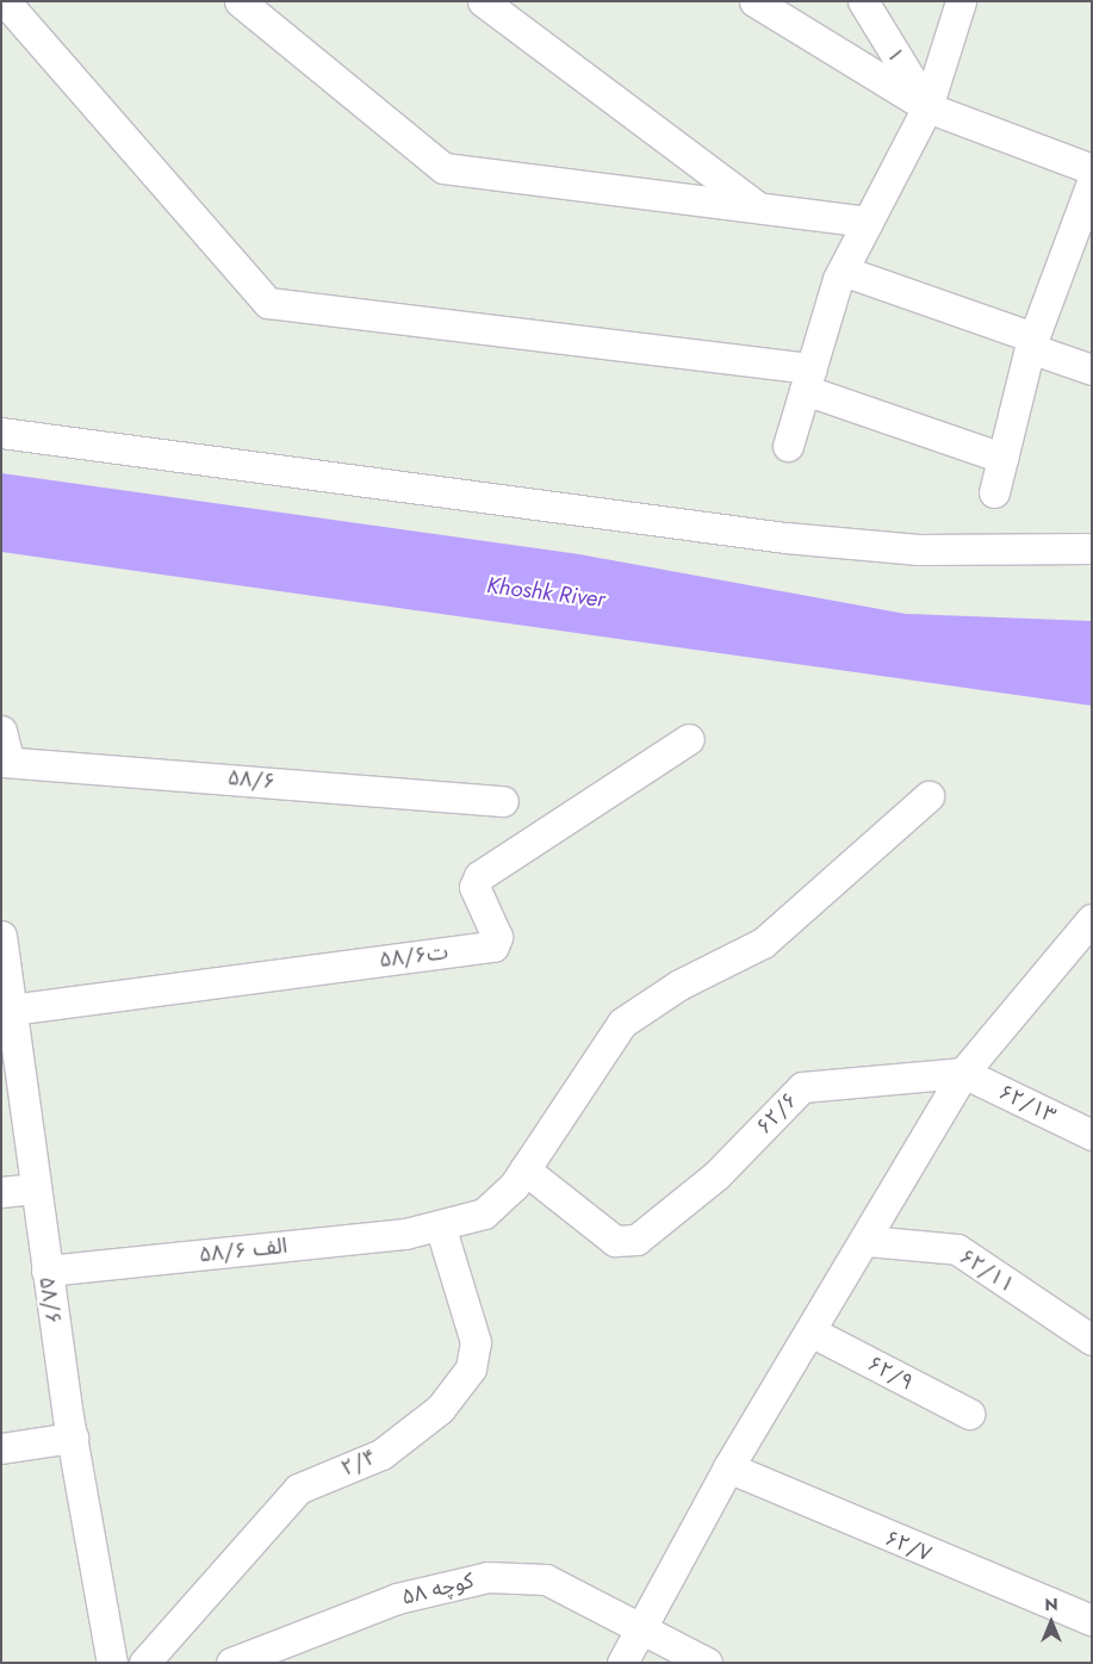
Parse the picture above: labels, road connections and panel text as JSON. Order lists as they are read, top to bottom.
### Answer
{
  "streets": {
    "street": [
      "۱",
      "۵۸/۶",
      "۵۸/۶ت",
      "۶۲/۱۳",
      "۶۲/۶",
      "۵۸/۶ الف",
      "۶۲/۱۱",
      "۶۲/۹",
      "۲/۴",
      "۶۲/۷",
      "کوچه ۵۸"
    ]
  },
  "crossings": [
    ["۵۸/۶", "۵۸/۶ت"],
    ["۵۸/۶", "۵۸/۶ الف"],
    ["۶۲/۱۳", "۶۲/۶"],
    ["۶۲/۶", "۵۸/۶ الف"],
    ["۵۸/۶ الف", "۲/۴"]
  ],
  "water": ["Khoshk River"],
  "north": "top"
}
